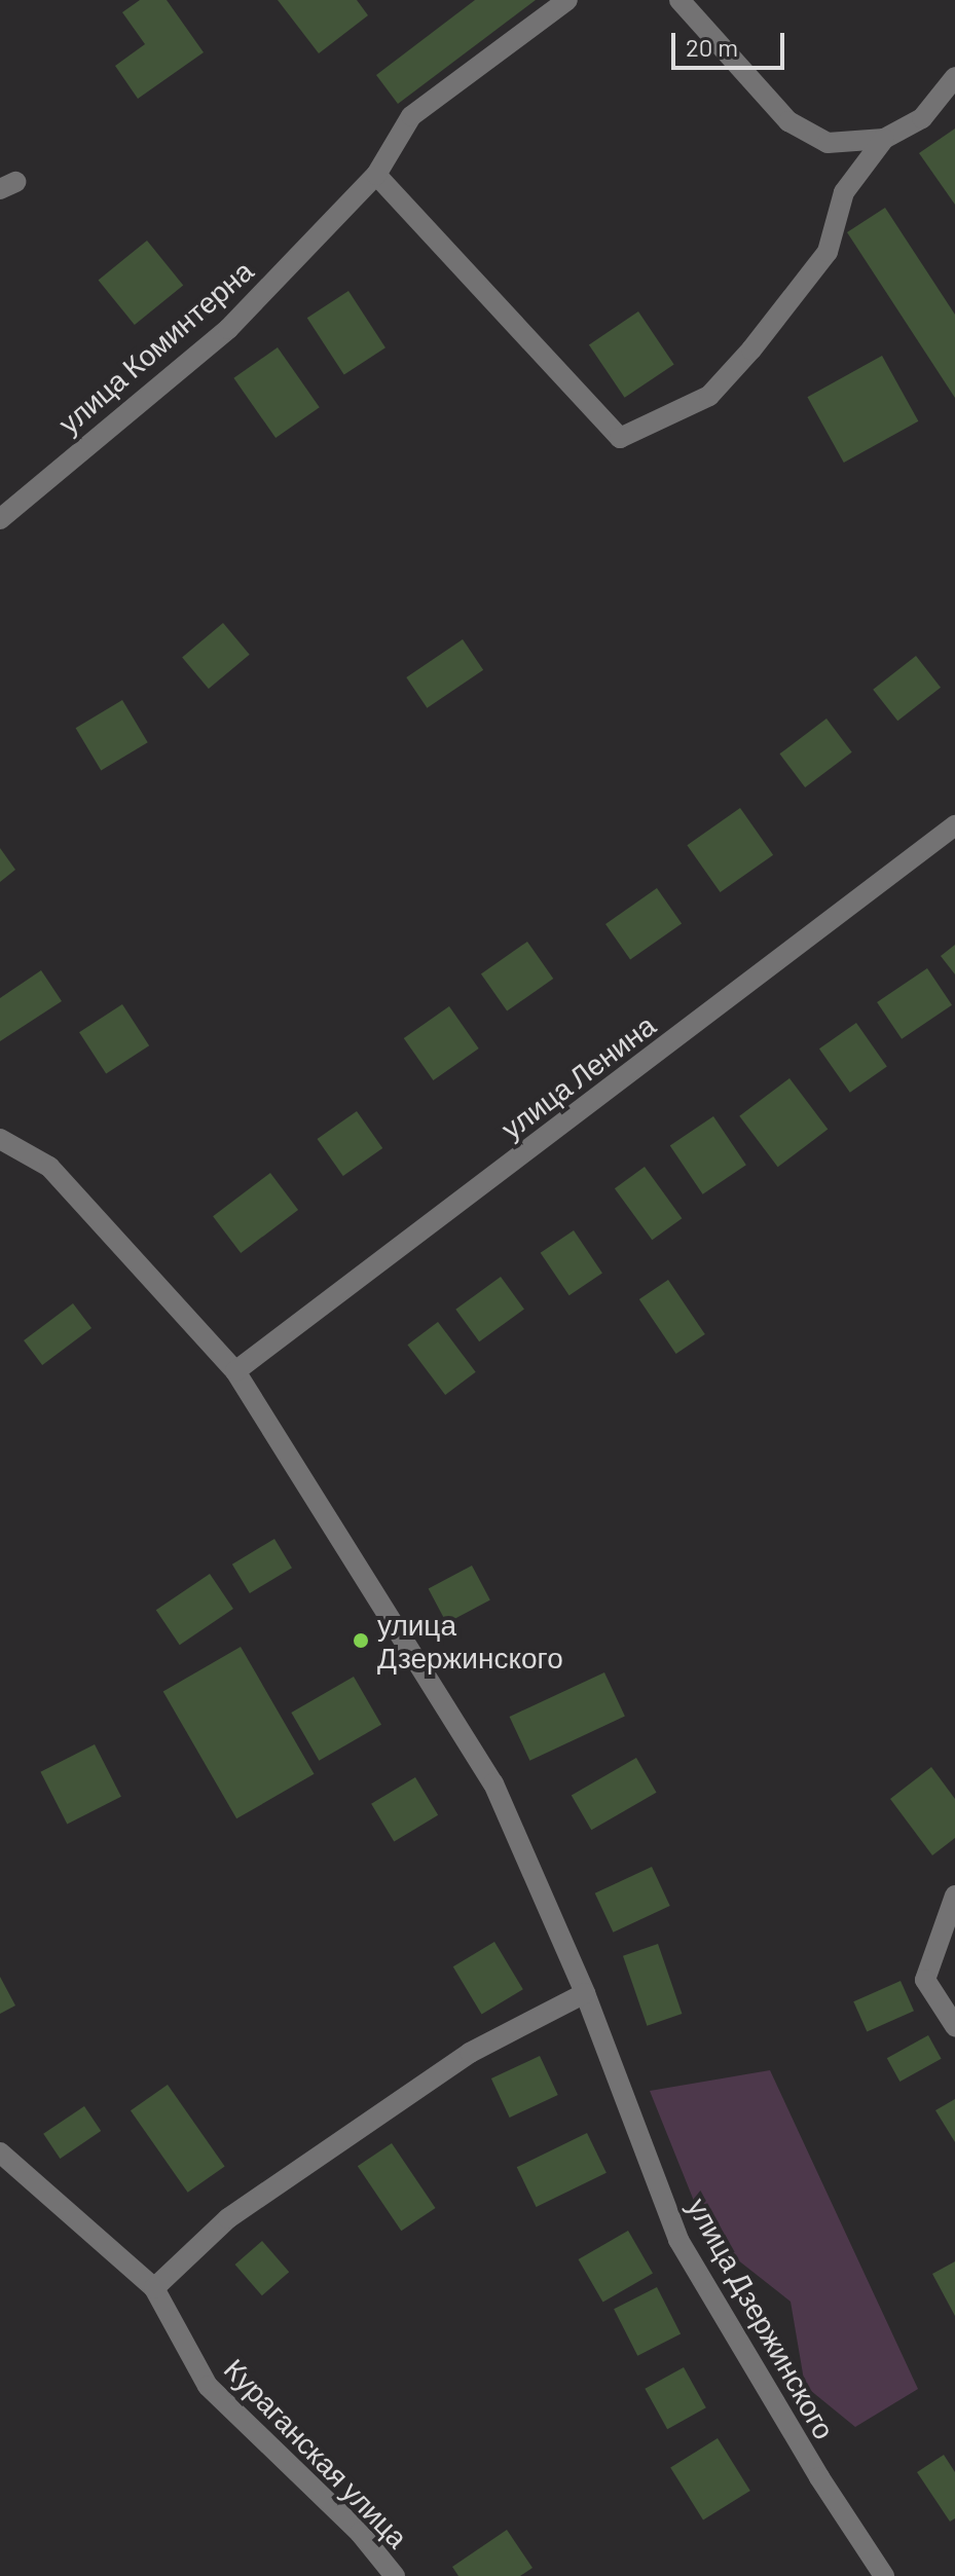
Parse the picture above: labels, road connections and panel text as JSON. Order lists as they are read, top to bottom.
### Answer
{
  "streets": {
    "street": [
      "улица Коминтерна",
      "улица Ленина",
      "улица Дзержинского",
      "Кураганская улица"
    ]
  },
  "crossings": [
    ["улица Ленина", "улица Дзержинского"]
  ],
  "places": ["улица Дзержинского"],
  "scale_bar": "20 m"
}
